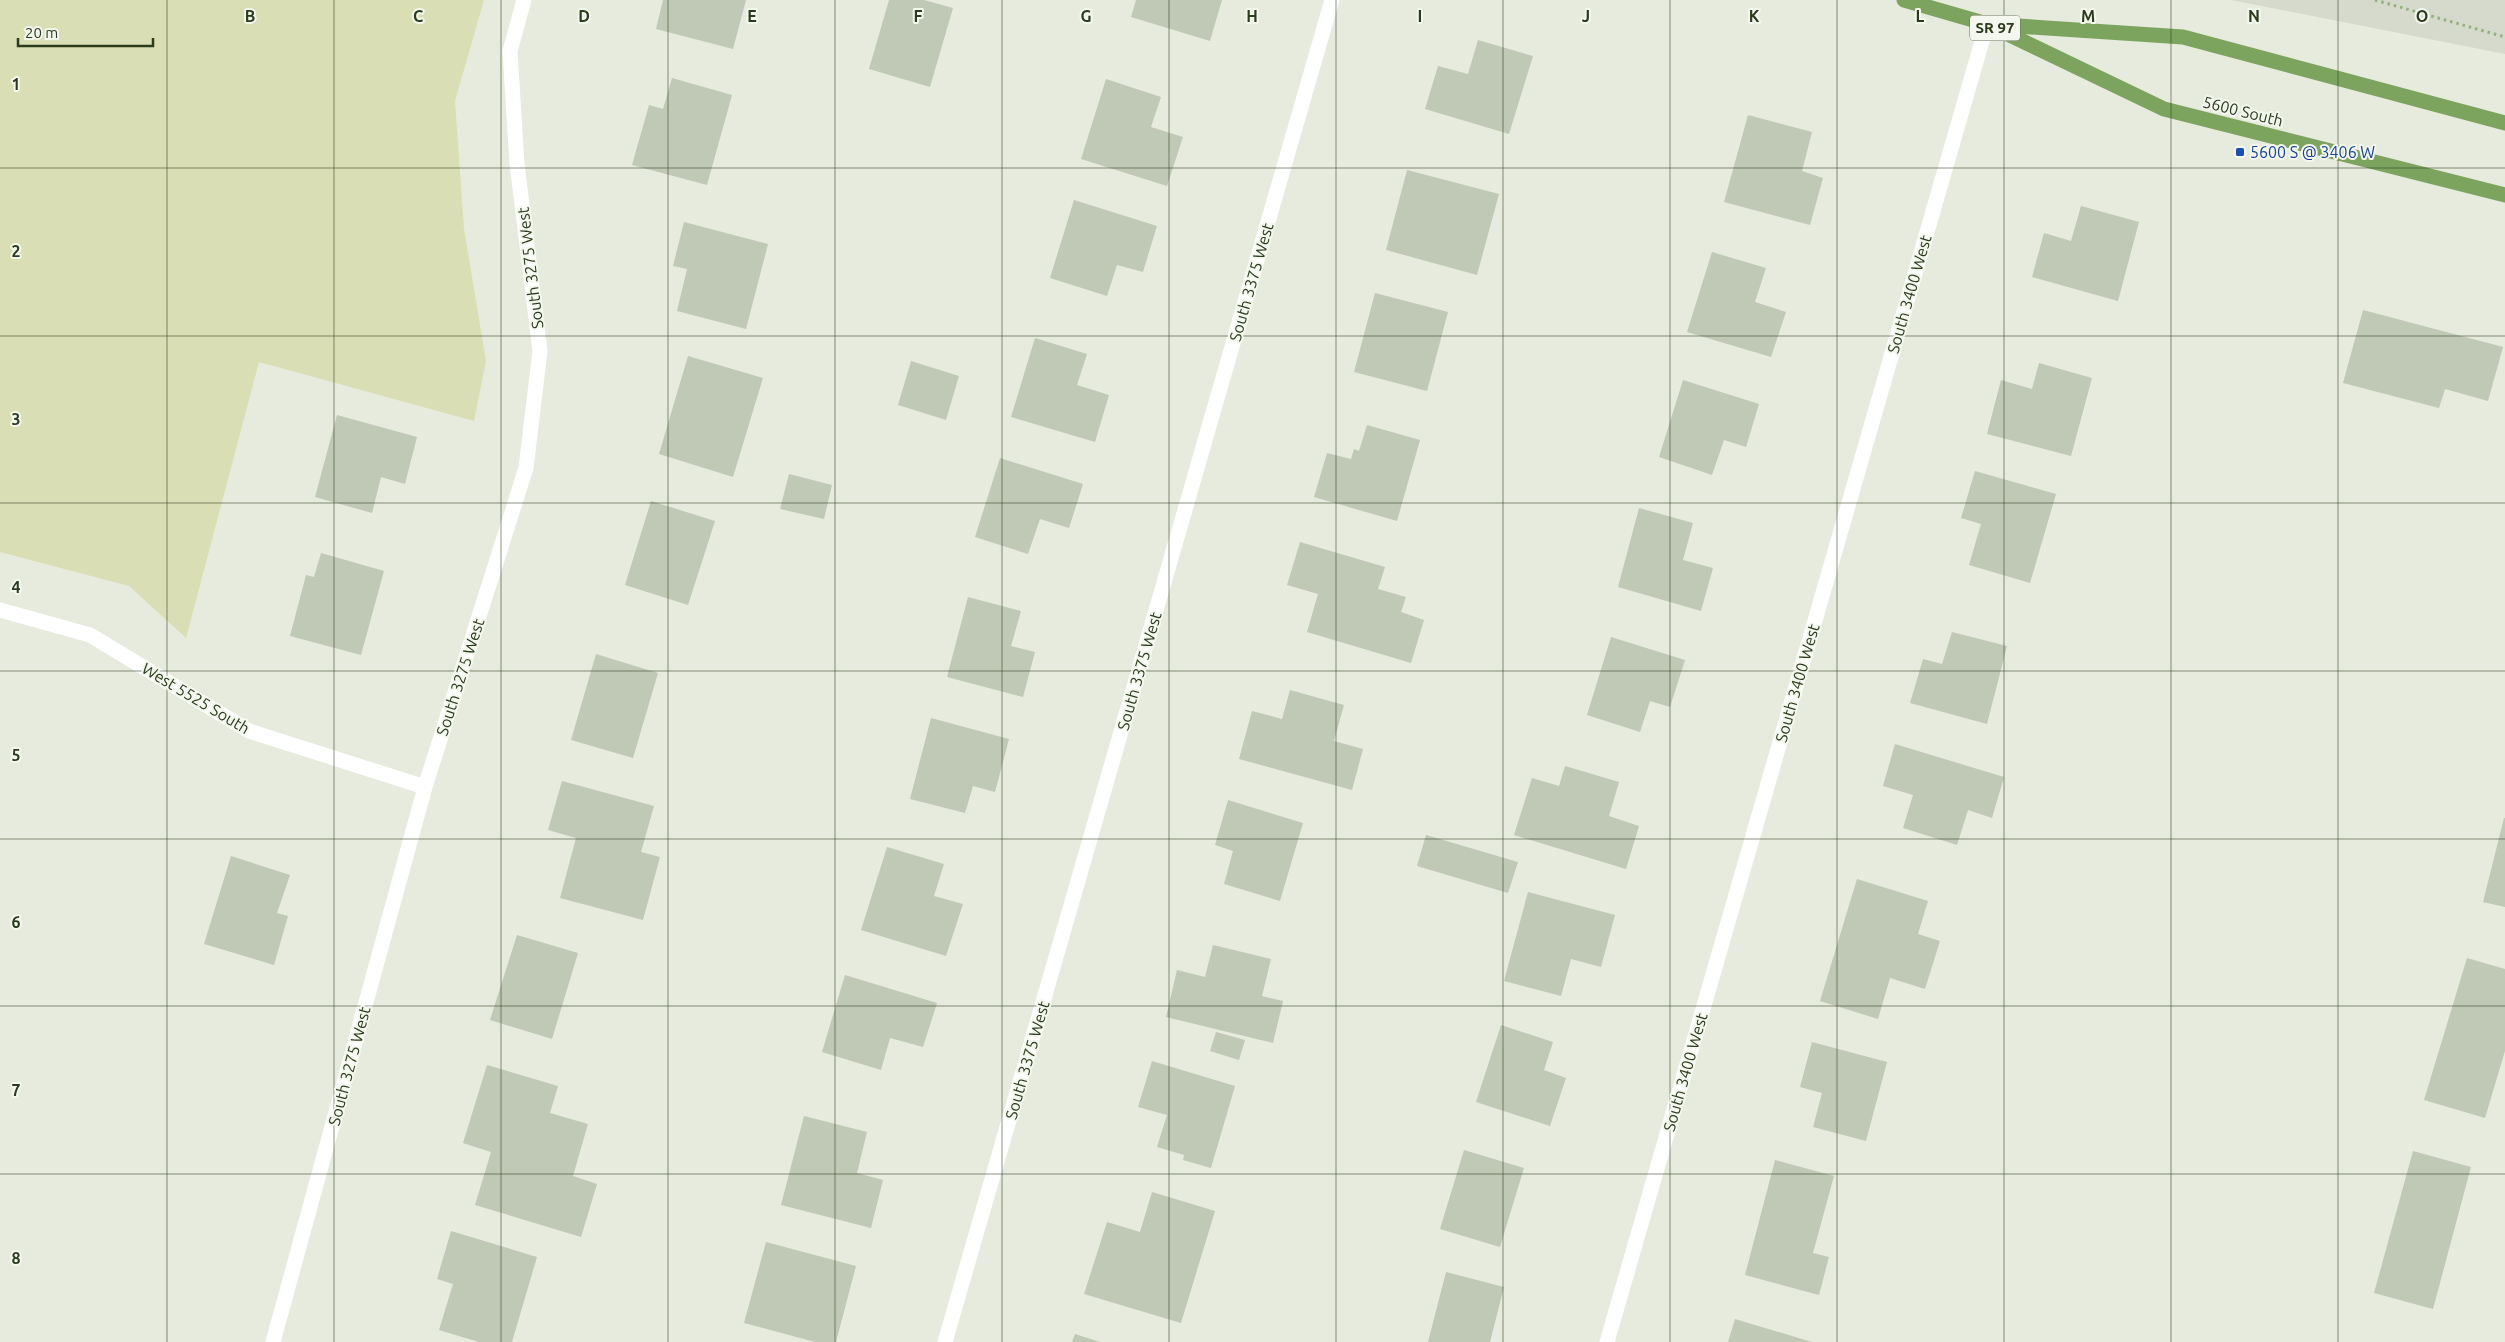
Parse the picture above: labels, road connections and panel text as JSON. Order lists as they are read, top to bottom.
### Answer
{
  "streets": {
    "main road": ["SR 97", "5600 South"],
    "street": [
      "South 3275 West",
      "South 3375 West",
      "South 3400 West",
      "West 5525 South"
    ]
  },
  "crossings": [
    ["5600 South", "South 3400 West"],
    ["South 3275 West", "West 5525 South"]
  ],
  "places": {
    "transit": ["5600 S @ 3406 W"]
  },
  "scale_bar": "20 m",
  "grid": {
    "columns": [
      "B",
      "C",
      "D",
      "E",
      "F",
      "G",
      "H",
      "I",
      "J",
      "K",
      "L",
      "M",
      "N",
      "O"
    ],
    "rows": [
      "1",
      "2",
      "3",
      "4",
      "5",
      "6",
      "7",
      "8"
    ]
  }
}
